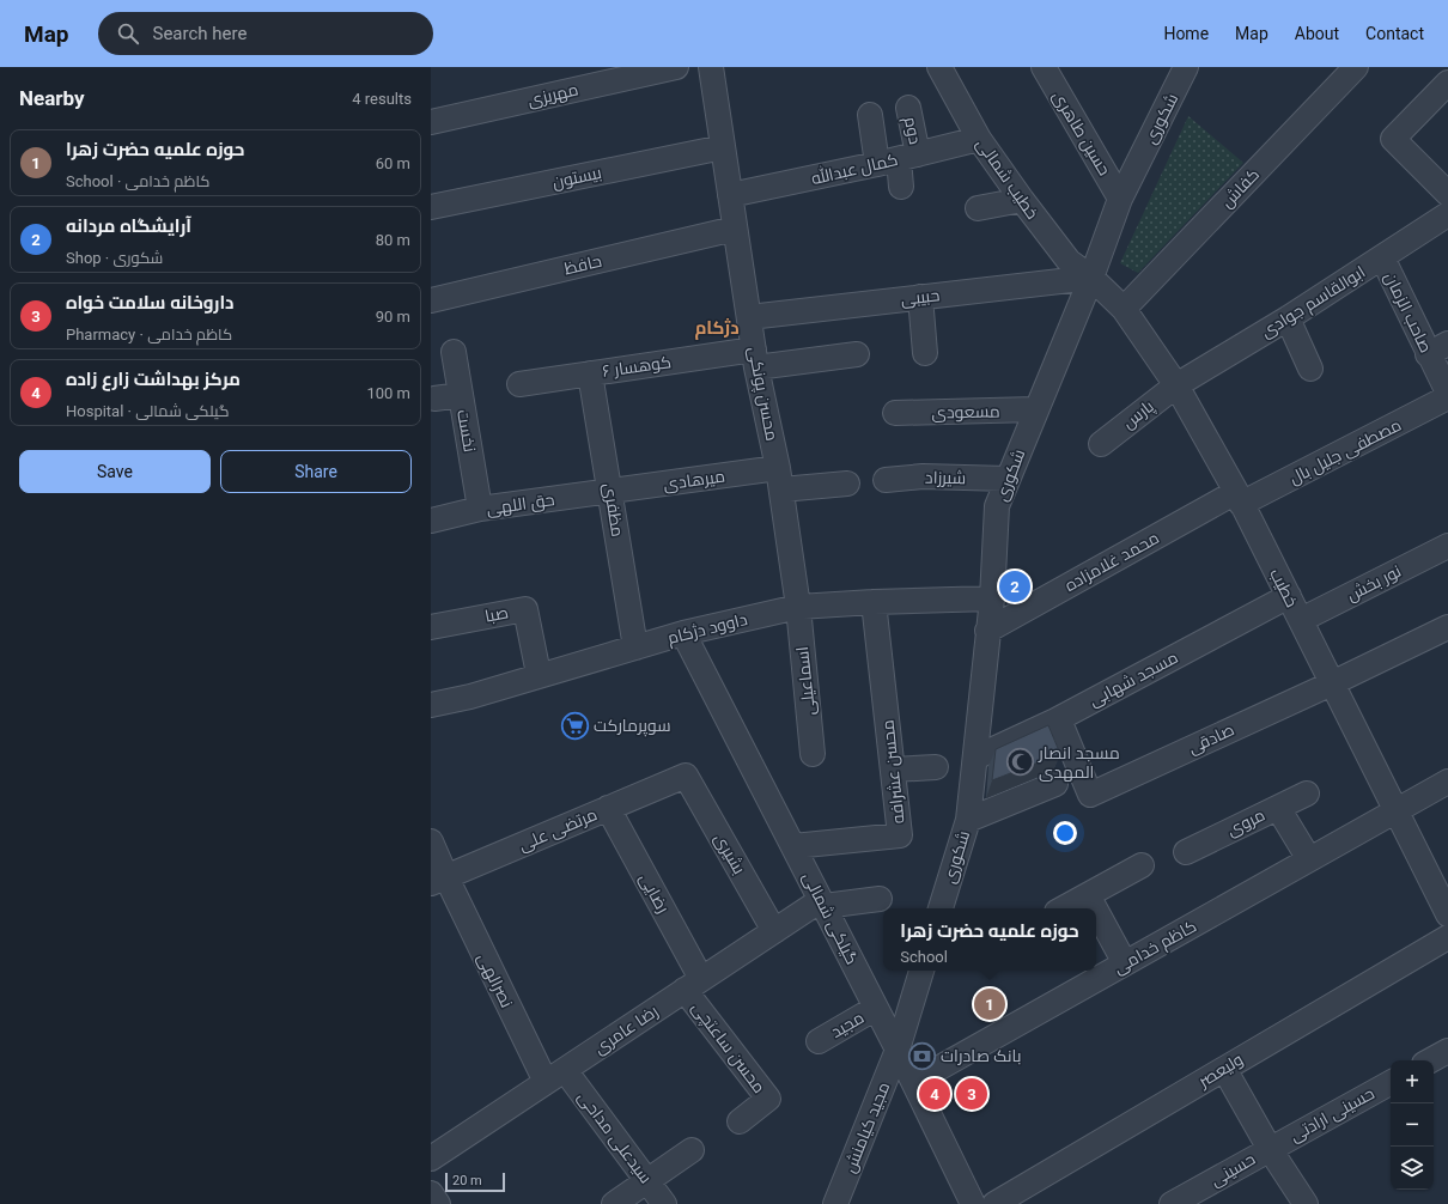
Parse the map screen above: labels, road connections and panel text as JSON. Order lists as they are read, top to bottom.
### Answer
{
  "streets": {
    "street": [
      "مهریزی",
      "شکوری",
      "دوم",
      "حسین طاهری",
      "کمال عبدالله",
      "بیستون",
      "خطیب شمالی",
      "کفاش",
      "حافظ",
      "حبیبی",
      "ابوالقاسم جوادی",
      "صاحب الزمان",
      "کوهسار ۶",
      "محسن پونکی",
      "مسعودی",
      "پارس",
      "نخست",
      "مصطفی جلیل بال",
      "شیرزاد",
      "میرهادی",
      "حق اللهی",
      "مظفری",
      "محمد غلامزاده",
      "نور بخش",
      "خطیب",
      "صبا",
      "داوود دژکام",
      "مسجد شهابی",
      "اسماعیلی",
      "صادقی",
      "محسن عشرافه",
      "مروی",
      "مرتضی علی",
      "بشیری",
      "رضایی",
      "گيلکی شمالی",
      "کاظم خدامی",
      "نصرالهی",
      "مجید",
      "رضا عامری",
      "محسن ساعتچی",
      "ولیعصر",
      "حسینی ارادتی",
      "مجید کیامنش",
      "سیدعلی مداحی",
      "حسینی"
    ]
  },
  "crossings": [
    ["شکوری", "حسین طاهری"],
    ["شکوری", "خطیب شمالی"],
    ["شکوری", "حبیبی"],
    ["شکوری", "مسعودی"],
    ["شکوری", "شیرزاد"],
    ["شکوری", "محمد غلامزاده"],
    ["شکوری", "خطیب"],
    ["شکوری", "داوود دژکام"],
    ["شکوری", "مسجد شهابی"],
    ["دوم", "کمال عبدالله"],
    ["کمال عبدالله", "خطیب شمالی"],
    ["کمال عبدالله", "محسن پونکی"],
    ["بیستون", "محسن پونکی"],
    ["خطیب شمالی", "حبیبی"],
    ["خطیب شمالی", "خطیب"],
    ["کفاش", "خطیب"],
    ["حافظ", "محسن پونکی"],
    ["حبیبی", "محسن پونکی"],
    ["حبیبی", "خطیب"],
    ["ابوالقاسم جوادی", "صاحب الزمان"],
    ["ابوالقاسم جوادی", "پارس"],
    ["ابوالقاسم جوادی", "خطیب"],
    ["کوهسار ۶", "محسن پونکی"],
    ["کوهسار ۶", "مظفری"],
    ["محسن پونکی", "میرهادی"],
    ["محسن پونکی", "داوود دژکام"],
    ["محسن پونکی", "اسماعیلی"],
    ["پارس", "خطیب"],
    ["نخست", "حق اللهی"],
    ["مصطفی جلیل بال", "محمد غلامزاده"],
    ["مصطفی جلیل بال", "خطیب"],
    ["میرهادی", "حق اللهی"],
    ["میرهادی", "مظفری"],
    ["حق اللهی", "مظفری"],
    ["مظفری", "داوود دژکام"],
    ["محمد غلامزاده", "خطیب"],
    ["نور بخش", "خطیب"],
    ["خطیب", "مسجد شهابی"],
    ["خطیب", "صادقی"],
    ["خطیب", "کاظم خدامی"],
    ["صبا", "داوود دژکام"],
    ["داوود دژکام", "اسماعیلی"],
    ["داوود دژکام", "محسن عشرافه"],
    ["داوود دژکام", "گيلکی شمالی"],
    ["مسجد شهابی", "صادقی"],
    ["محسن عشرافه", "گيلکی شمالی"],
    ["مرتضی علی", "بشیری"],
    ["مرتضی علی", "رضایی"],
    ["مرتضی علی", "نصرالهی"],
    ["بشیری", "رضا عامری"],
    ["رضایی", "رضا عامری"],
    ["رضایی", "محسن ساعتچی"],
    ["گيلکی شمالی", "کاظم خدامی"],
    ["گيلکی شمالی", "مجید"],
    ["گيلکی شمالی", "رضا عامری"],
    ["گيلکی شمالی", "مجید کیامنش"],
    ["نصرالهی", "رضا عامری"],
    ["نصرالهی", "سیدعلی مداحی"],
    ["رضا عامری", "محسن ساعتچی"],
    ["رضا عامری", "سیدعلی مداحی"],
    ["حسینی ارادتی", "حسینی"]
  ],
  "districts": ["دژکام"],
  "places": {
    "supermarket": ["سوپرمارکت"],
    "mosque": ["مسجد انصار المهدی"],
    "bank": ["بانک صادرات"]
  },
  "scale_bar": "20 m",
  "page": {
    "header": "Map",
    "search": "Search here",
    "nav": [
      "Home",
      "Map",
      "About",
      "Contact"
    ],
    "heading": ["Nearby", "4 results"],
    "list": [
      {
        "mark": "1",
        "name": "حوزه علمیه حضرت زهرا",
        "note": "School · کاظم خدامی",
        "value": "60 m"
      },
      {
        "mark": "2",
        "name": "آرایشگاه مردانه",
        "note": "Shop · شکوری",
        "value": "80 m"
      },
      {
        "mark": "3",
        "name": "داروخانه سلامت خواه",
        "note": "Pharmacy · کاظم خدامی",
        "value": "90 m"
      },
      {
        "mark": "4",
        "name": "مرکز بهداشت زارع زاده",
        "note": "Hospital · گيلکی شمالی",
        "value": "100 m"
      }
    ],
    "buttons": ["Save", "Share"],
    "pins": [
      "2",
      "1",
      "3",
      "4"
    ],
    "popup": ["حوزه علمیه حضرت زهرا", "School"],
    "map_buttons": ["+", "−"],
    "scale": "20 m"
  }
}
